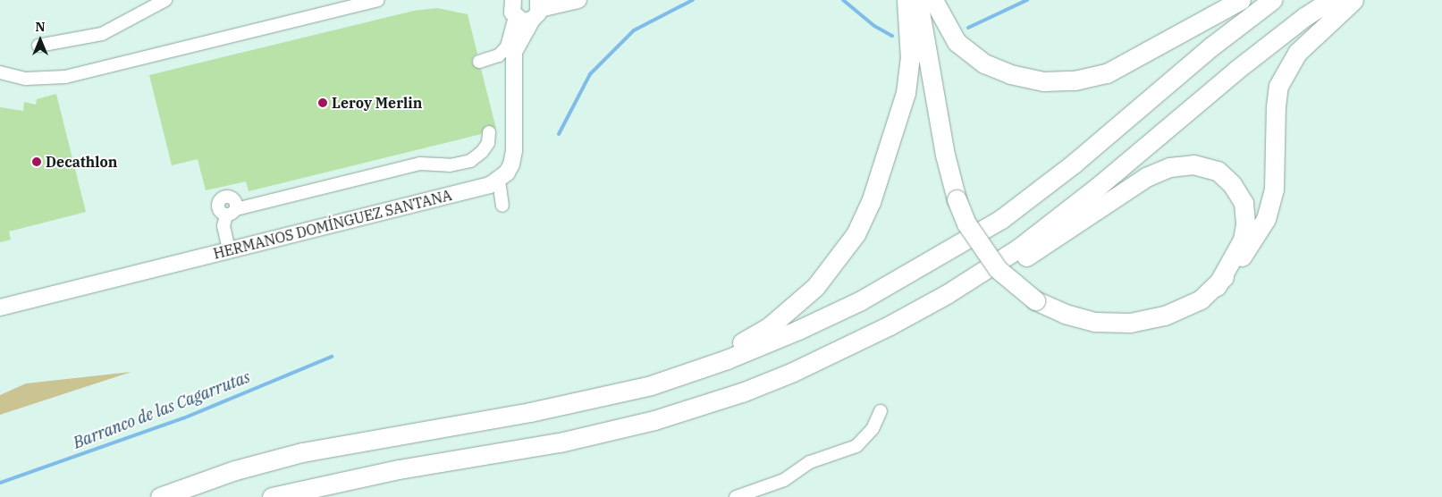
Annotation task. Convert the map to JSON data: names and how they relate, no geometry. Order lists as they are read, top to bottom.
{
  "streets": {
    "main road": ["HERMANOS DOMÍNGUEZ SANTANA"]
  },
  "water": ["Barranco de las Cagarrutas"],
  "places": ["Leroy Merlin", "Decathlon"],
  "north": "top"
}
